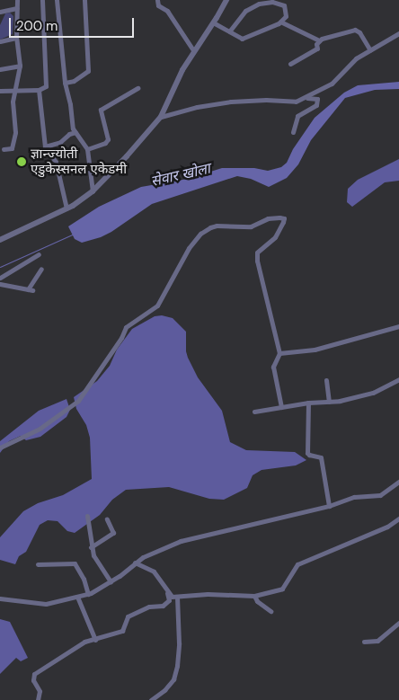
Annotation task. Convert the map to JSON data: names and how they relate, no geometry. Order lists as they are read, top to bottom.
{
  "water": ["सेवार खोला"],
  "places": ["ज्ञान्ज्योती एडुकेस्सनल एकेडमी"],
  "scale_bar": "200 m"
}
